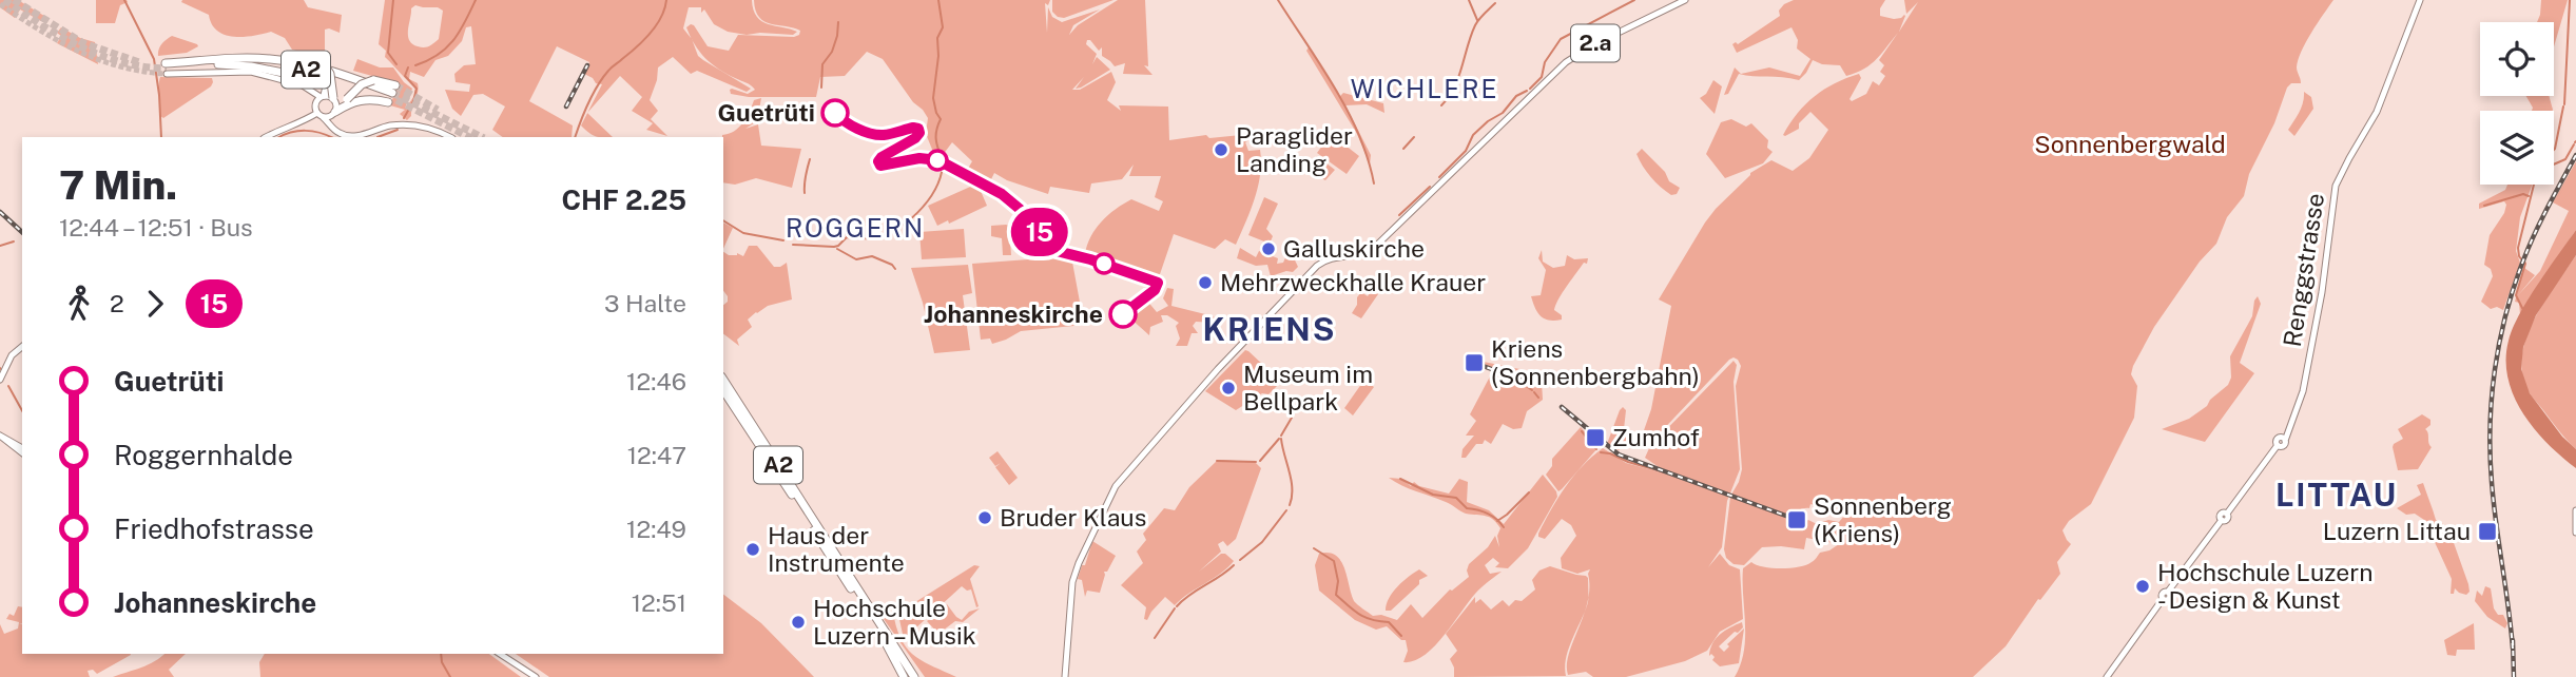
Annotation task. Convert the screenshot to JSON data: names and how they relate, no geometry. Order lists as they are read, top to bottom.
{
  "streets": {
    "highway": ["A2"],
    "main road": ["2.a", "Renggstrasse"]
  },
  "districts": [
    "WICHLERE",
    "ROGGERN",
    "KRIENS",
    "LITTAU"
  ],
  "parks": ["Sonnenbergwald"],
  "places": {
    "other": [
      "Guetrüti",
      "Paraglider Landing",
      "Galluskirche",
      "Mehrzweckhalle Krauer",
      "Johanneskirche",
      "Museum im Bellpark",
      "Bruder Klaus",
      "Haus der Instrumente",
      "Hochschule Luzern - Design & Kunst",
      "Hochschule Luzern – Musik"
    ],
    "transit": [
      "Kriens (Sonnenbergbahn)",
      "Zumhof",
      "Sonnenberg (Kriens)",
      "Luzern Littau"
    ]
  },
  "lines": ["bus line 15"],
  "page": {
    "on_map": "15",
    "heading": ["7 Min.", "12:44 – 12:51 · Bus", "CHF 2.25"],
    "legs": ["2", "15", "3 Halte"],
    "list": [
      {
        "name": "Guetrüti",
        "value": "12:46"
      },
      {
        "name": "Roggernhalde",
        "value": "12:47"
      },
      {
        "name": "Friedhofstrasse",
        "value": "12:49"
      },
      {
        "name": "Johanneskirche",
        "value": "12:51"
      }
    ]
  }
}
